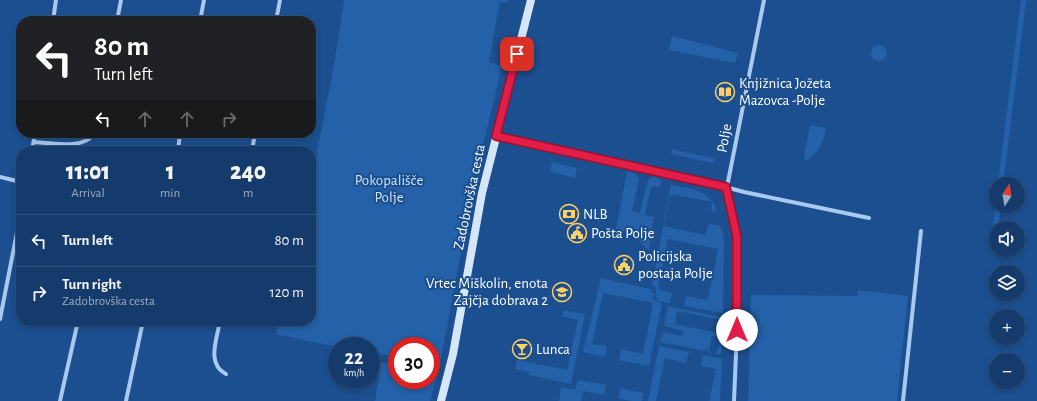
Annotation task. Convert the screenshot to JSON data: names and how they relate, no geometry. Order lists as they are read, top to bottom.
{
  "streets": {
    "main road": ["Zadobrovška cesta"],
    "street": ["Polje"]
  },
  "parks": ["Pokopališče Polje"],
  "places": {
    "library": ["Knjižnica Jožeta Mazovca -Polje"],
    "bank": ["NLB"],
    "public building": ["Pošta Polje", "Policijska postaja Polje"],
    "school or university": ["Vrtec Miškolin, enota Zajčja dobrava 2"],
    "bar": ["Lunca"]
  },
  "north": "top",
  "page": {
    "turn": ["80 m", "Turn left"],
    "eta": [
      "11:01",
      "Arrival",
      "1",
      "min",
      "240",
      "m"
    ],
    "map_buttons": ["+", "−"],
    "list": [
      {
        "name": "Turn left",
        "value": "80 m"
      },
      {
        "name": "Turn right",
        "note": "Zadobrovška cesta",
        "value": "120 m"
      }
    ],
    "speed": "22 km/h",
    "limit": "30"
  }
}
